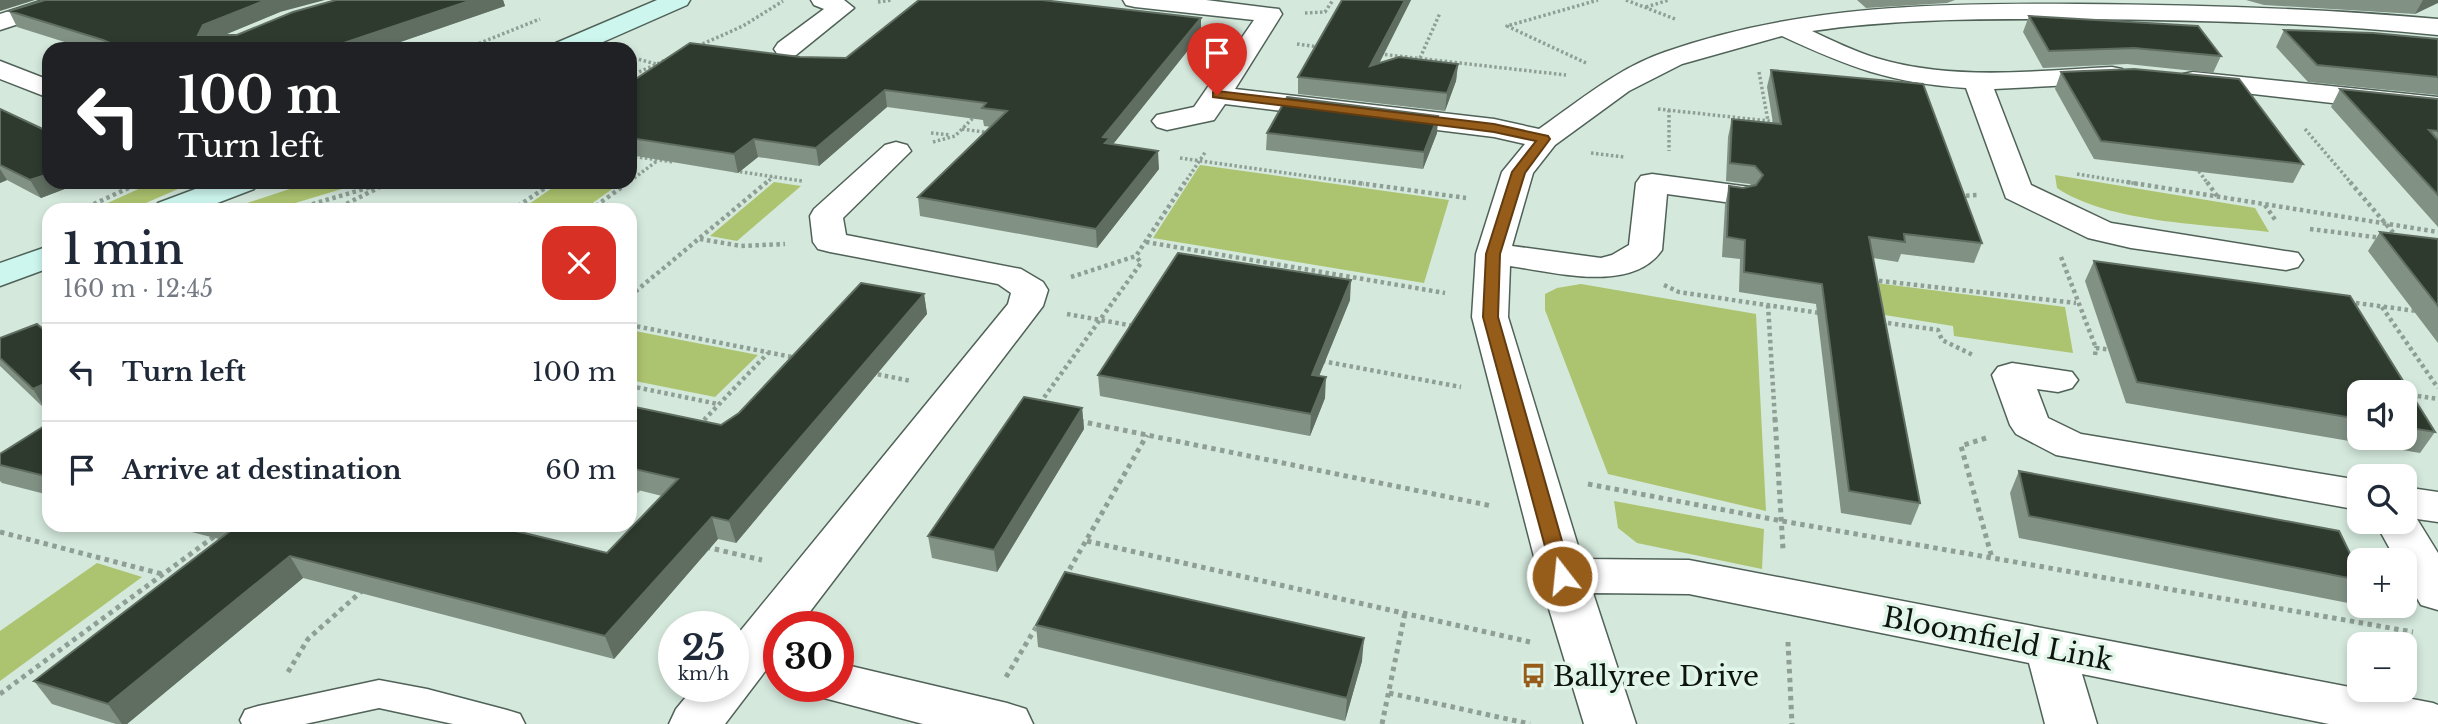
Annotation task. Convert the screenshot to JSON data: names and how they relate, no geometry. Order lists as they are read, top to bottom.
{
  "streets": {
    "street": ["Bloomfield Link"]
  },
  "places": {
    "bus stop": ["Ballyree Drive"]
  },
  "page": {
    "turn": ["100 m", "Turn left"],
    "heading": ["1 min", "160 m · 12:45"],
    "list": [
      {
        "name": "Turn left",
        "value": "100 m"
      },
      {
        "name": "Arrive at destination",
        "value": "60 m"
      }
    ],
    "map_buttons": ["+", "−"],
    "speed": "25 km/h",
    "limit": "30"
  }
}
